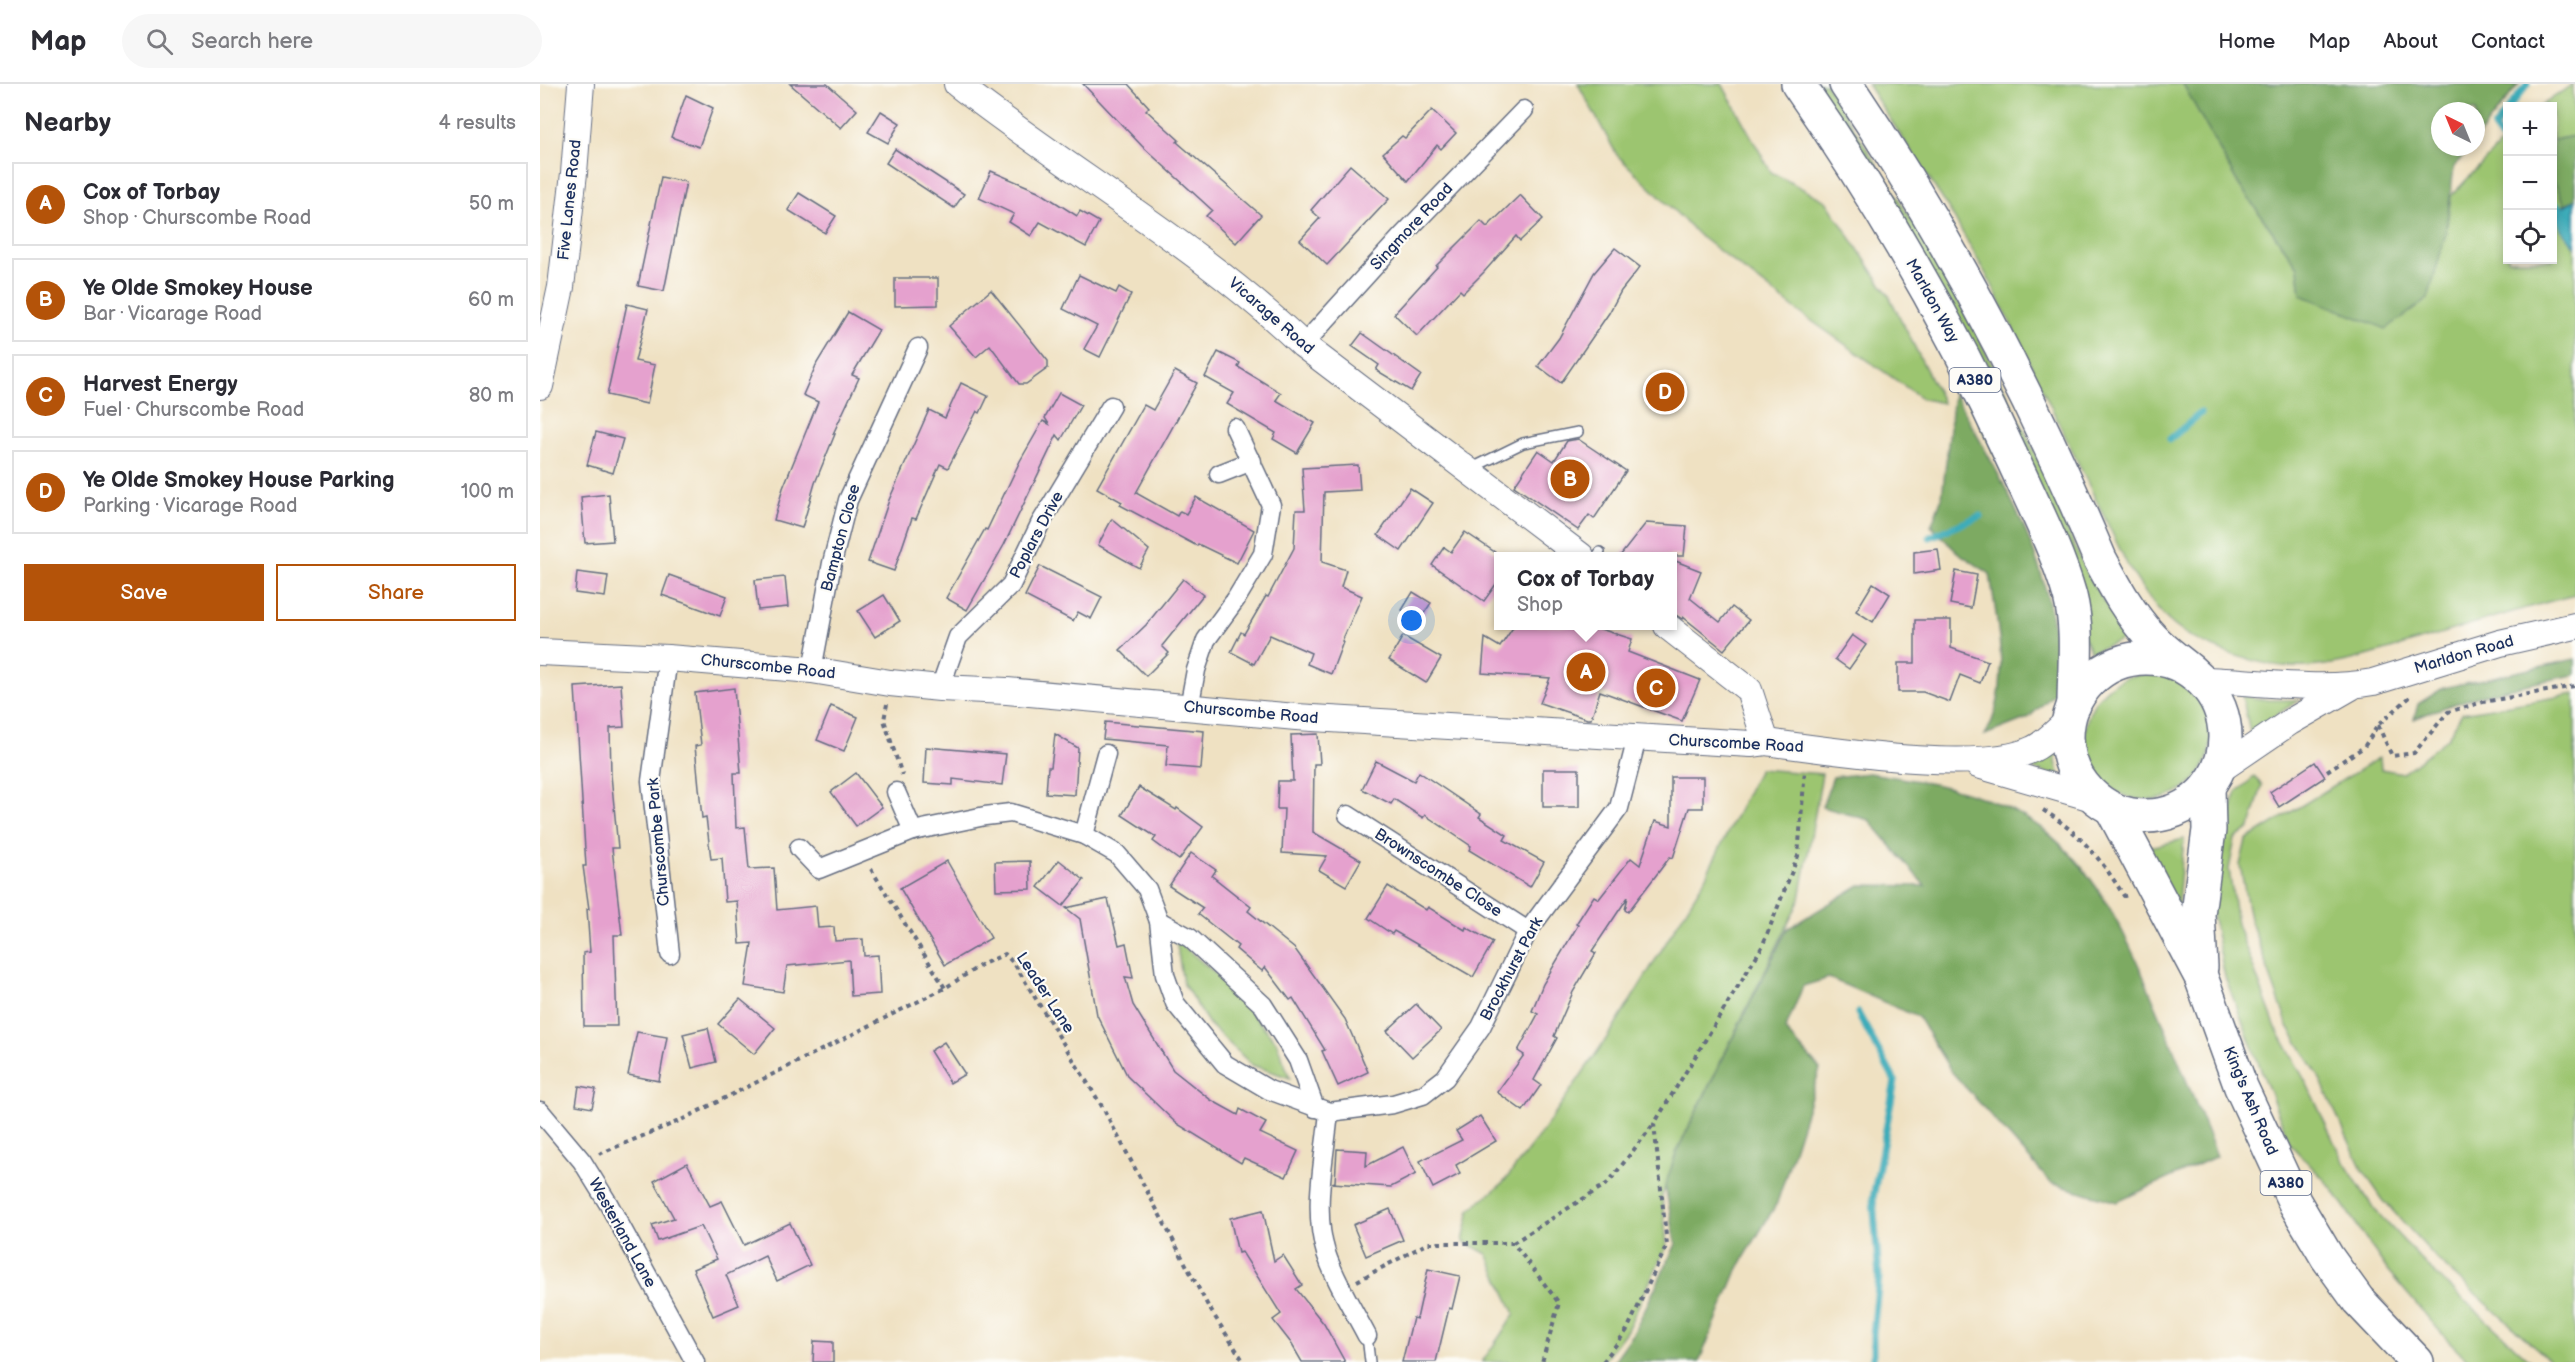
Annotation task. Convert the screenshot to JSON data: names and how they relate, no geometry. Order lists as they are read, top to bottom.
{
  "streets": {
    "highway": ["Marldon Way", "A380", "King's Ash Road"],
    "street": [
      "Five Lanes Road",
      "Singmore Road",
      "Vicarage Road",
      "Poplars Drive",
      "Bampton Close",
      "Marldon Road",
      "Churscombe Road",
      "Churscombe Park",
      "Brownscombe Close",
      "Brockhurst Park",
      "Westerland Lane"
    ],
    "path": ["Leader Lane"]
  },
  "crossings": [
    ["Singmore Road", "Vicarage Road"],
    ["Marldon Way", "A380"],
    ["Marldon Way", "Marldon Road"],
    ["Marldon Way", "Churscombe Road"],
    ["Marldon Way", "King's Ash Road"],
    ["A380", "Marldon Road"],
    ["A380", "Churscombe Road"],
    ["A380", "King's Ash Road"],
    ["Poplars Drive", "Churscombe Road"],
    ["Bampton Close", "Churscombe Road"],
    ["Marldon Road", "Churscombe Road"],
    ["Marldon Road", "King's Ash Road"],
    ["Churscombe Road", "Churscombe Park"],
    ["Churscombe Road", "Brockhurst Park"],
    ["Churscombe Road", "King's Ash Road"],
    ["Brownscombe Close", "Brockhurst Park"],
    ["Leader Lane", "Westerland Lane"]
  ],
  "north": "top left",
  "page": {
    "header": "Map",
    "search": "Search here",
    "nav": [
      "Home",
      "Map",
      "About",
      "Contact"
    ],
    "heading": ["Nearby", "4 results"],
    "map_buttons": ["+", "−"],
    "list": [
      {
        "mark": "A",
        "name": "Cox of Torbay",
        "note": "Shop · Churscombe Road",
        "value": "50 m"
      },
      {
        "mark": "B",
        "name": "Ye Olde Smokey House",
        "note": "Bar · Vicarage Road",
        "value": "60 m"
      },
      {
        "mark": "C",
        "name": "Harvest Energy",
        "note": "Fuel · Churscombe Road",
        "value": "80 m"
      },
      {
        "mark": "D",
        "name": "Ye Olde Smokey House Parking",
        "note": "Parking · Vicarage Road",
        "value": "100 m"
      }
    ],
    "pins": [
      "D",
      "B",
      "A",
      "C"
    ],
    "buttons": ["Save", "Share"],
    "popup": ["Cox of Torbay", "Shop"]
  }
}
